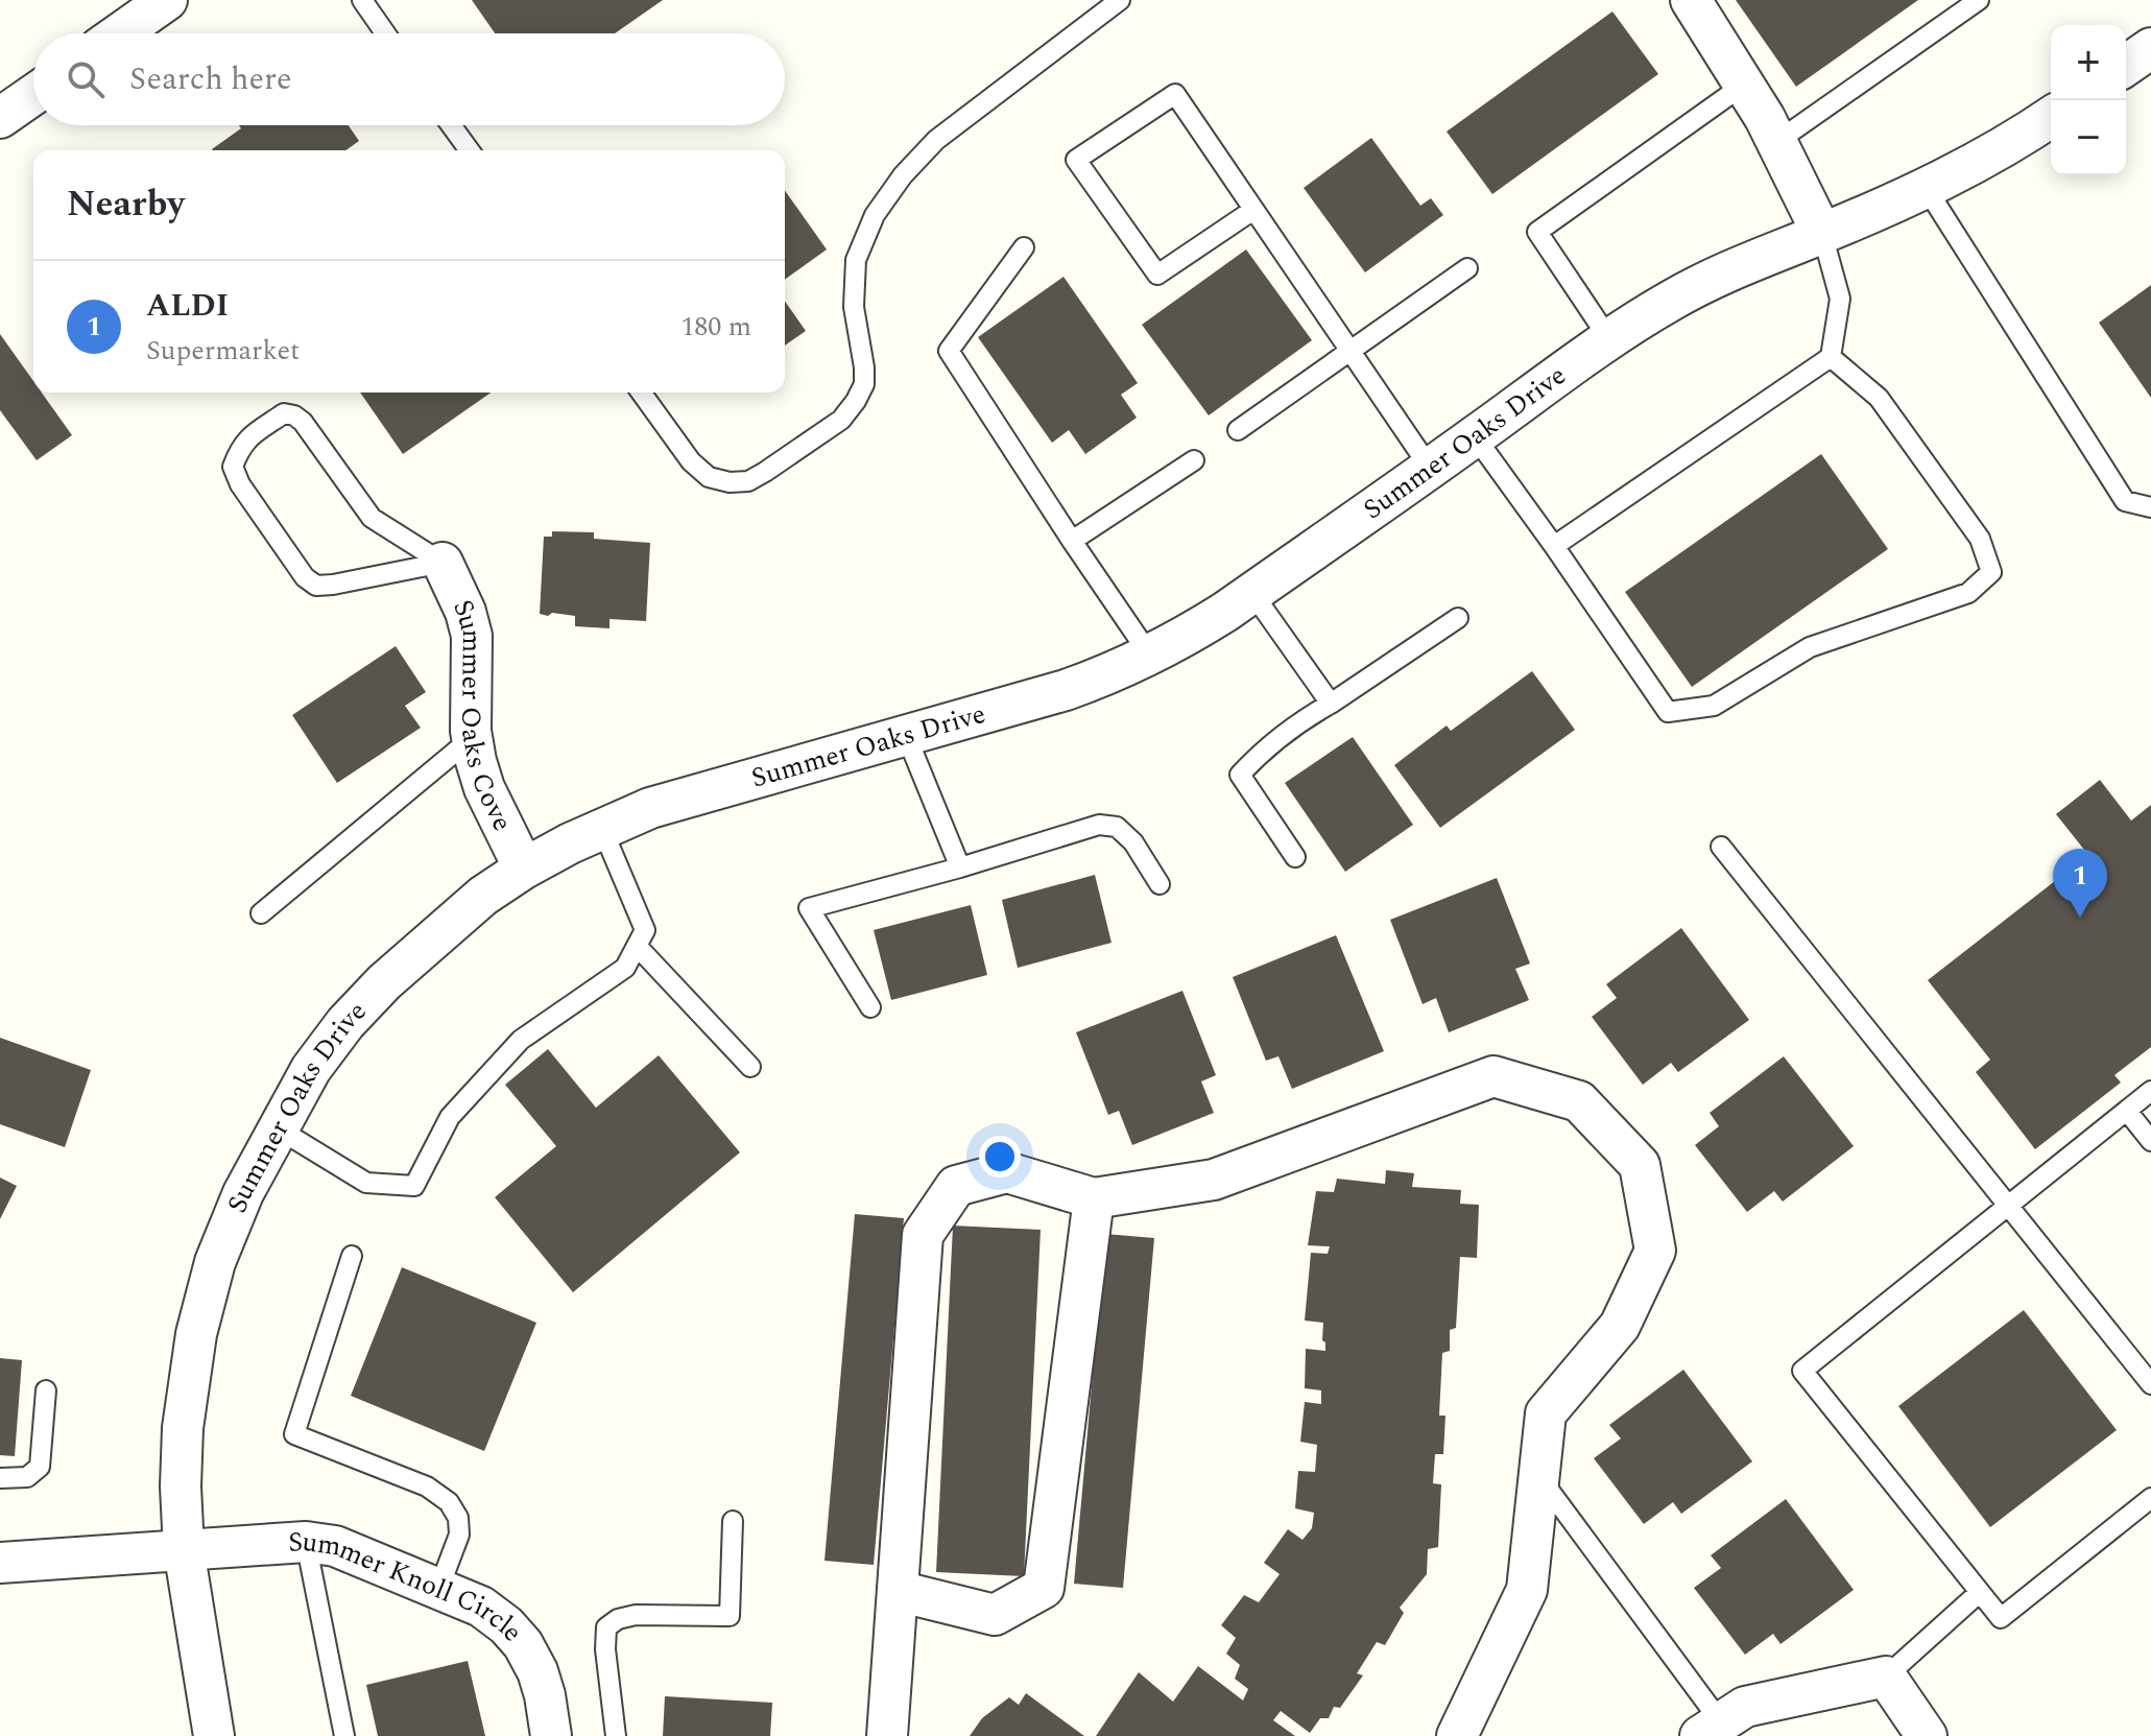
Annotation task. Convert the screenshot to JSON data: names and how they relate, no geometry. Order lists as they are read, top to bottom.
{
  "streets": {
    "street": ["Summer Oaks Drive", "Summer Oaks Cove", "Summer Knoll Circle"]
  },
  "crossings": [
    ["Summer Oaks Drive", "Summer Oaks Cove"],
    ["Summer Oaks Drive", "Summer Knoll Circle"]
  ],
  "page": {
    "map_buttons": ["+", "−"],
    "search": "Search here",
    "heading": "Nearby",
    "list": [
      {
        "mark": "1",
        "name": "ALDI",
        "note": "Supermarket",
        "value": "180 m"
      }
    ],
    "pins": "1"
  }
}
